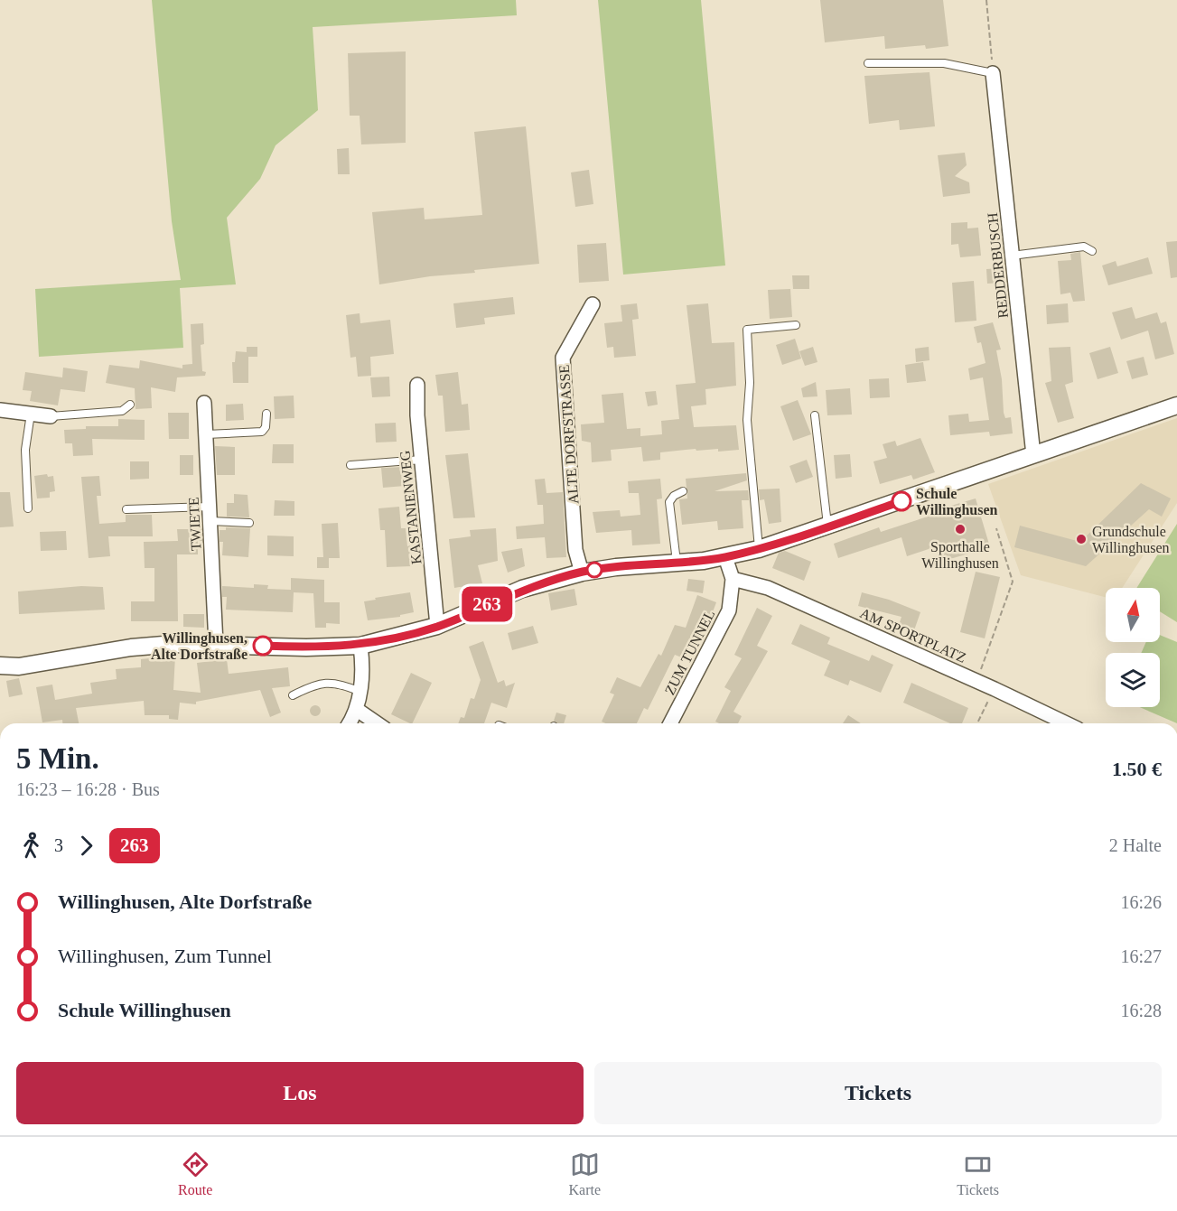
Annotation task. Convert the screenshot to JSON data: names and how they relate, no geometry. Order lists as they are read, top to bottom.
{
  "streets": {
    "street": [
      "REDDERBUSCH",
      "ALTE DORFSTRASSE",
      "KASTANIENWEG",
      "TWIETE",
      "AM SPORTPLATZ",
      "ZUM TUNNEL"
    ]
  },
  "crossings": [
    ["AM SPORTPLATZ", "ZUM TUNNEL"]
  ],
  "places": [
    "Schule Willinghusen",
    "Sporthalle Willinghusen",
    "Grundschule Willinghusen",
    "Willinghusen, Alte Dorfstraße"
  ],
  "lines": ["bus line 263"],
  "north": "top",
  "page": {
    "on_map": "263",
    "heading": ["5 Min.", "16:23 – 16:28 · Bus", "1.50 €"],
    "legs": ["3", "263", "2 Halte"],
    "list": [
      {
        "name": "Willinghusen, Alte Dorfstraße",
        "value": "16:26"
      },
      {
        "name": "Willinghusen, Zum Tunnel",
        "value": "16:27"
      },
      {
        "name": "Schule Willinghusen",
        "value": "16:28"
      }
    ],
    "buttons": ["Los", "Tickets"],
    "tabs": ["Route", "Karte", "Tickets"]
  }
}
